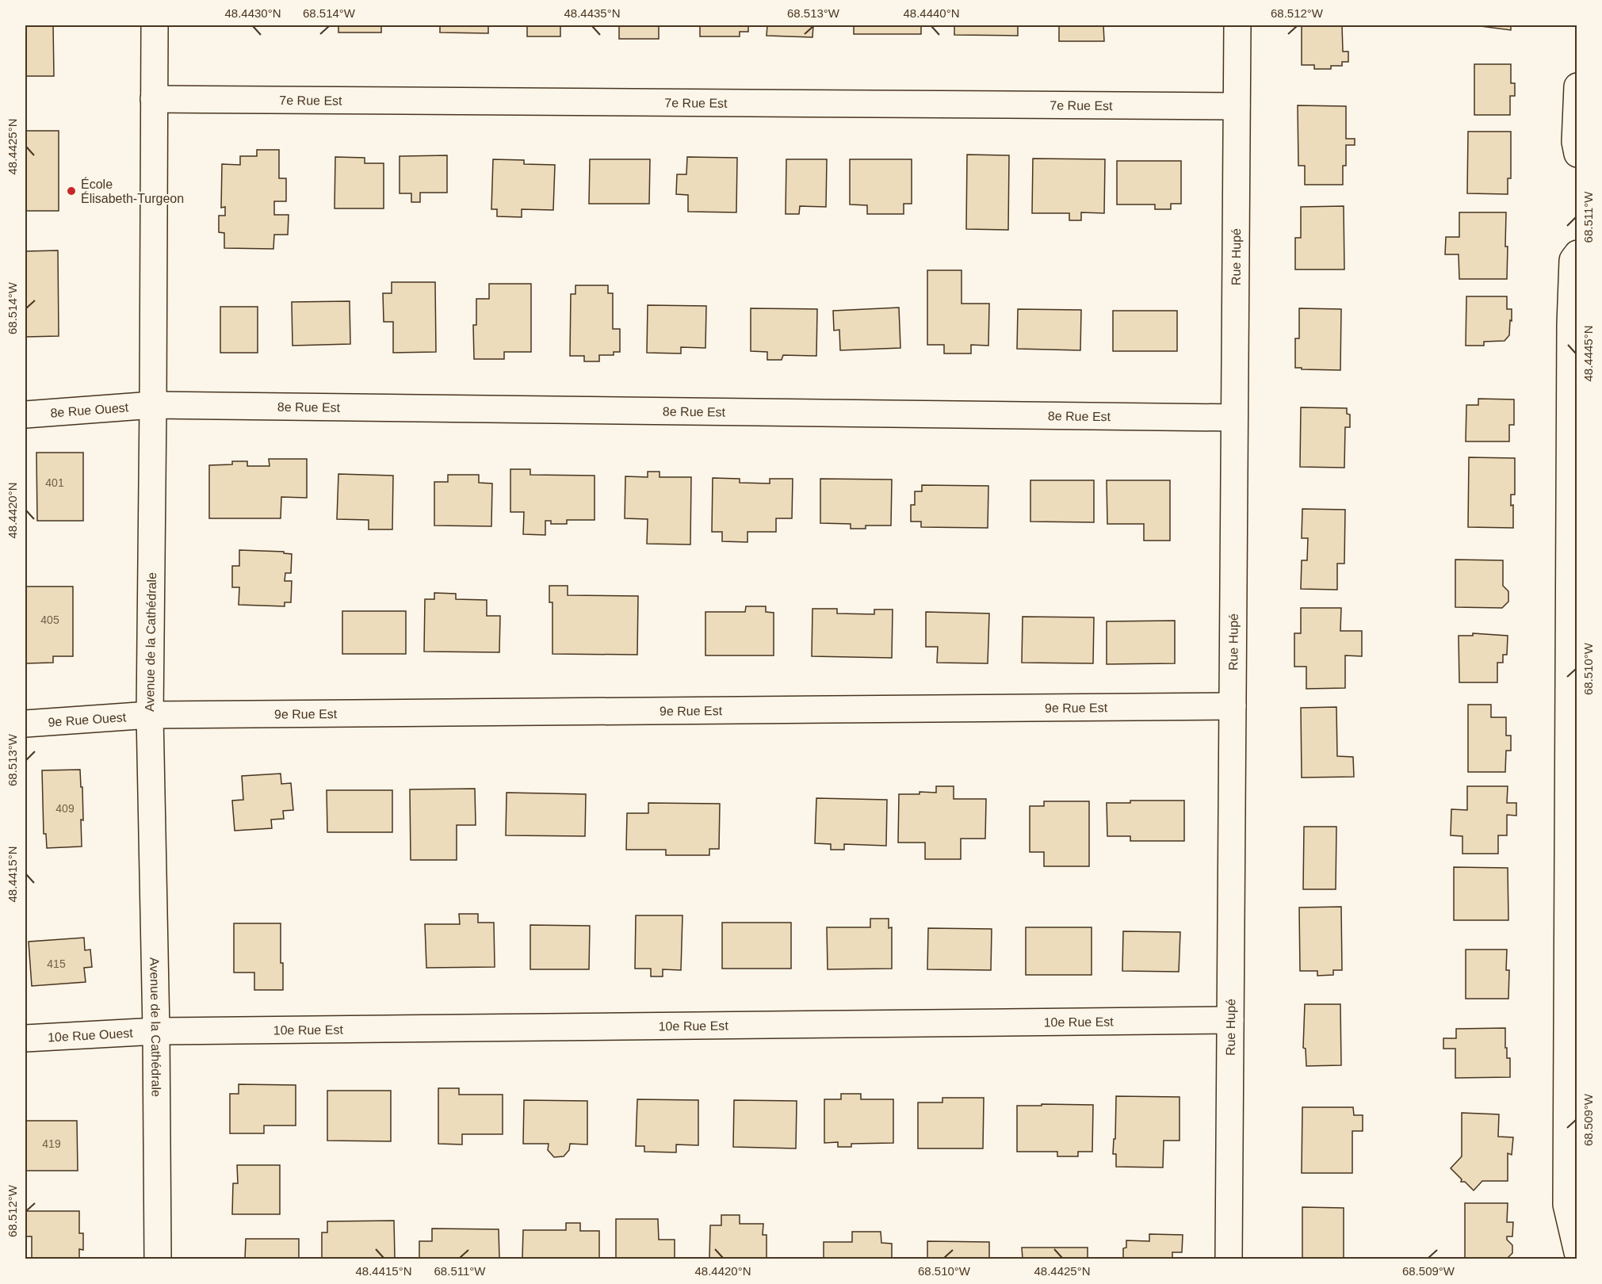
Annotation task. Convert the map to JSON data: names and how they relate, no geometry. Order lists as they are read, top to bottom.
{
  "streets": {
    "street": [
      "7e Rue Est",
      "Rue Hupé",
      "8e Rue Est",
      "8e Rue Ouest",
      "Avenue de la Cathédrale",
      "9e Rue Est",
      "9e Rue Ouest",
      "10e Rue Est",
      "10e Rue Ouest"
    ]
  },
  "crossings": [
    ["7e Rue Est", "Rue Hupé"],
    ["7e Rue Est", "Avenue de la Cathédrale"],
    ["Rue Hupé", "8e Rue Est"],
    ["Rue Hupé", "9e Rue Est"],
    ["Rue Hupé", "10e Rue Est"],
    ["8e Rue Est", "8e Rue Ouest"],
    ["8e Rue Est", "Avenue de la Cathédrale"],
    ["8e Rue Ouest", "Avenue de la Cathédrale"],
    ["Avenue de la Cathédrale", "9e Rue Est"],
    ["Avenue de la Cathédrale", "9e Rue Ouest"],
    ["Avenue de la Cathédrale", "10e Rue Est"],
    ["Avenue de la Cathédrale", "10e Rue Ouest"],
    ["9e Rue Est", "9e Rue Ouest"],
    ["10e Rue Est", "10e Rue Ouest"]
  ],
  "places": ["École Élisabeth-Turgeon"],
  "house_numbers": [
    "401",
    "405",
    "409",
    "415",
    "419"
  ],
  "coordinates": [
    "48.4430°N",
    "68.514°W",
    "48.4435°N",
    "68.513°W",
    "48.4440°N",
    "68.512°W",
    "48.4425°N",
    "68.511°W",
    "48.4445°N",
    "48.4420°N",
    "68.510°W",
    "48.4415°N",
    "68.509°W"
  ]
}
